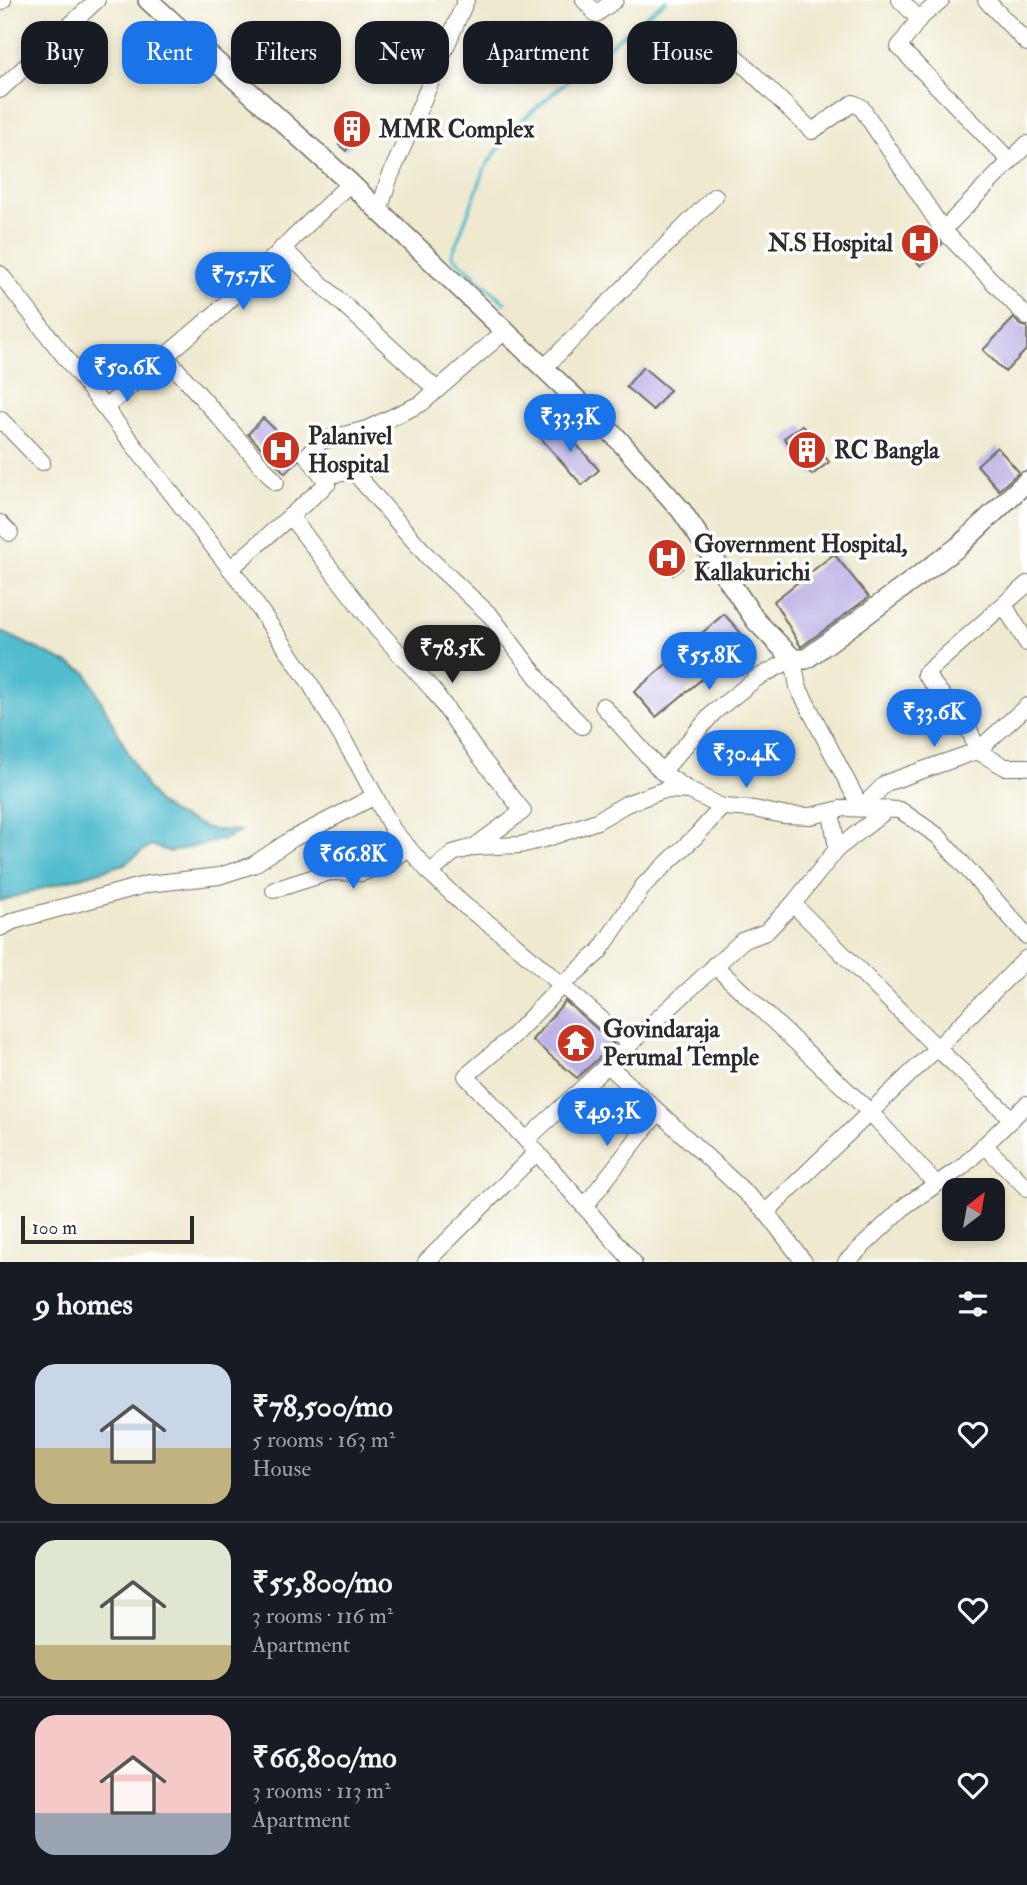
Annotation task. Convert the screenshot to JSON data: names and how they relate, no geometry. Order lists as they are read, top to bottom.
{
  "places": {
    "building": ["MMR Complex", "RC Bangla"],
    "hospital": ["N.S Hospital", "Palanivel Hospital", "Government Hospital, Kallakurichi"],
    "temple": ["Govindaraja Perumal Temple"]
  },
  "scale_bar": "100 m",
  "north": "top right",
  "page": {
    "chip": [
      "Buy",
      "Rent",
      "Filters",
      "New",
      "Apartment",
      "House"
    ],
    "price": [
      "₹75.7K",
      "₹50.6K",
      "₹33.3K",
      "₹78.5K",
      "₹55.8K",
      "₹33.6K",
      "₹30.4K",
      "₹66.8K",
      "₹49.3K"
    ],
    "scale": "100 m",
    "heading": "9 homes",
    "list": [
      {
        "name": "₹78,500/mo",
        "note": "5 rooms · 163 m² · House"
      },
      {
        "name": "₹55,800/mo",
        "note": "3 rooms · 116 m² · Apartment"
      },
      {
        "name": "₹66,800/mo",
        "note": "3 rooms · 113 m² · Apartment"
      }
    ]
  }
}
